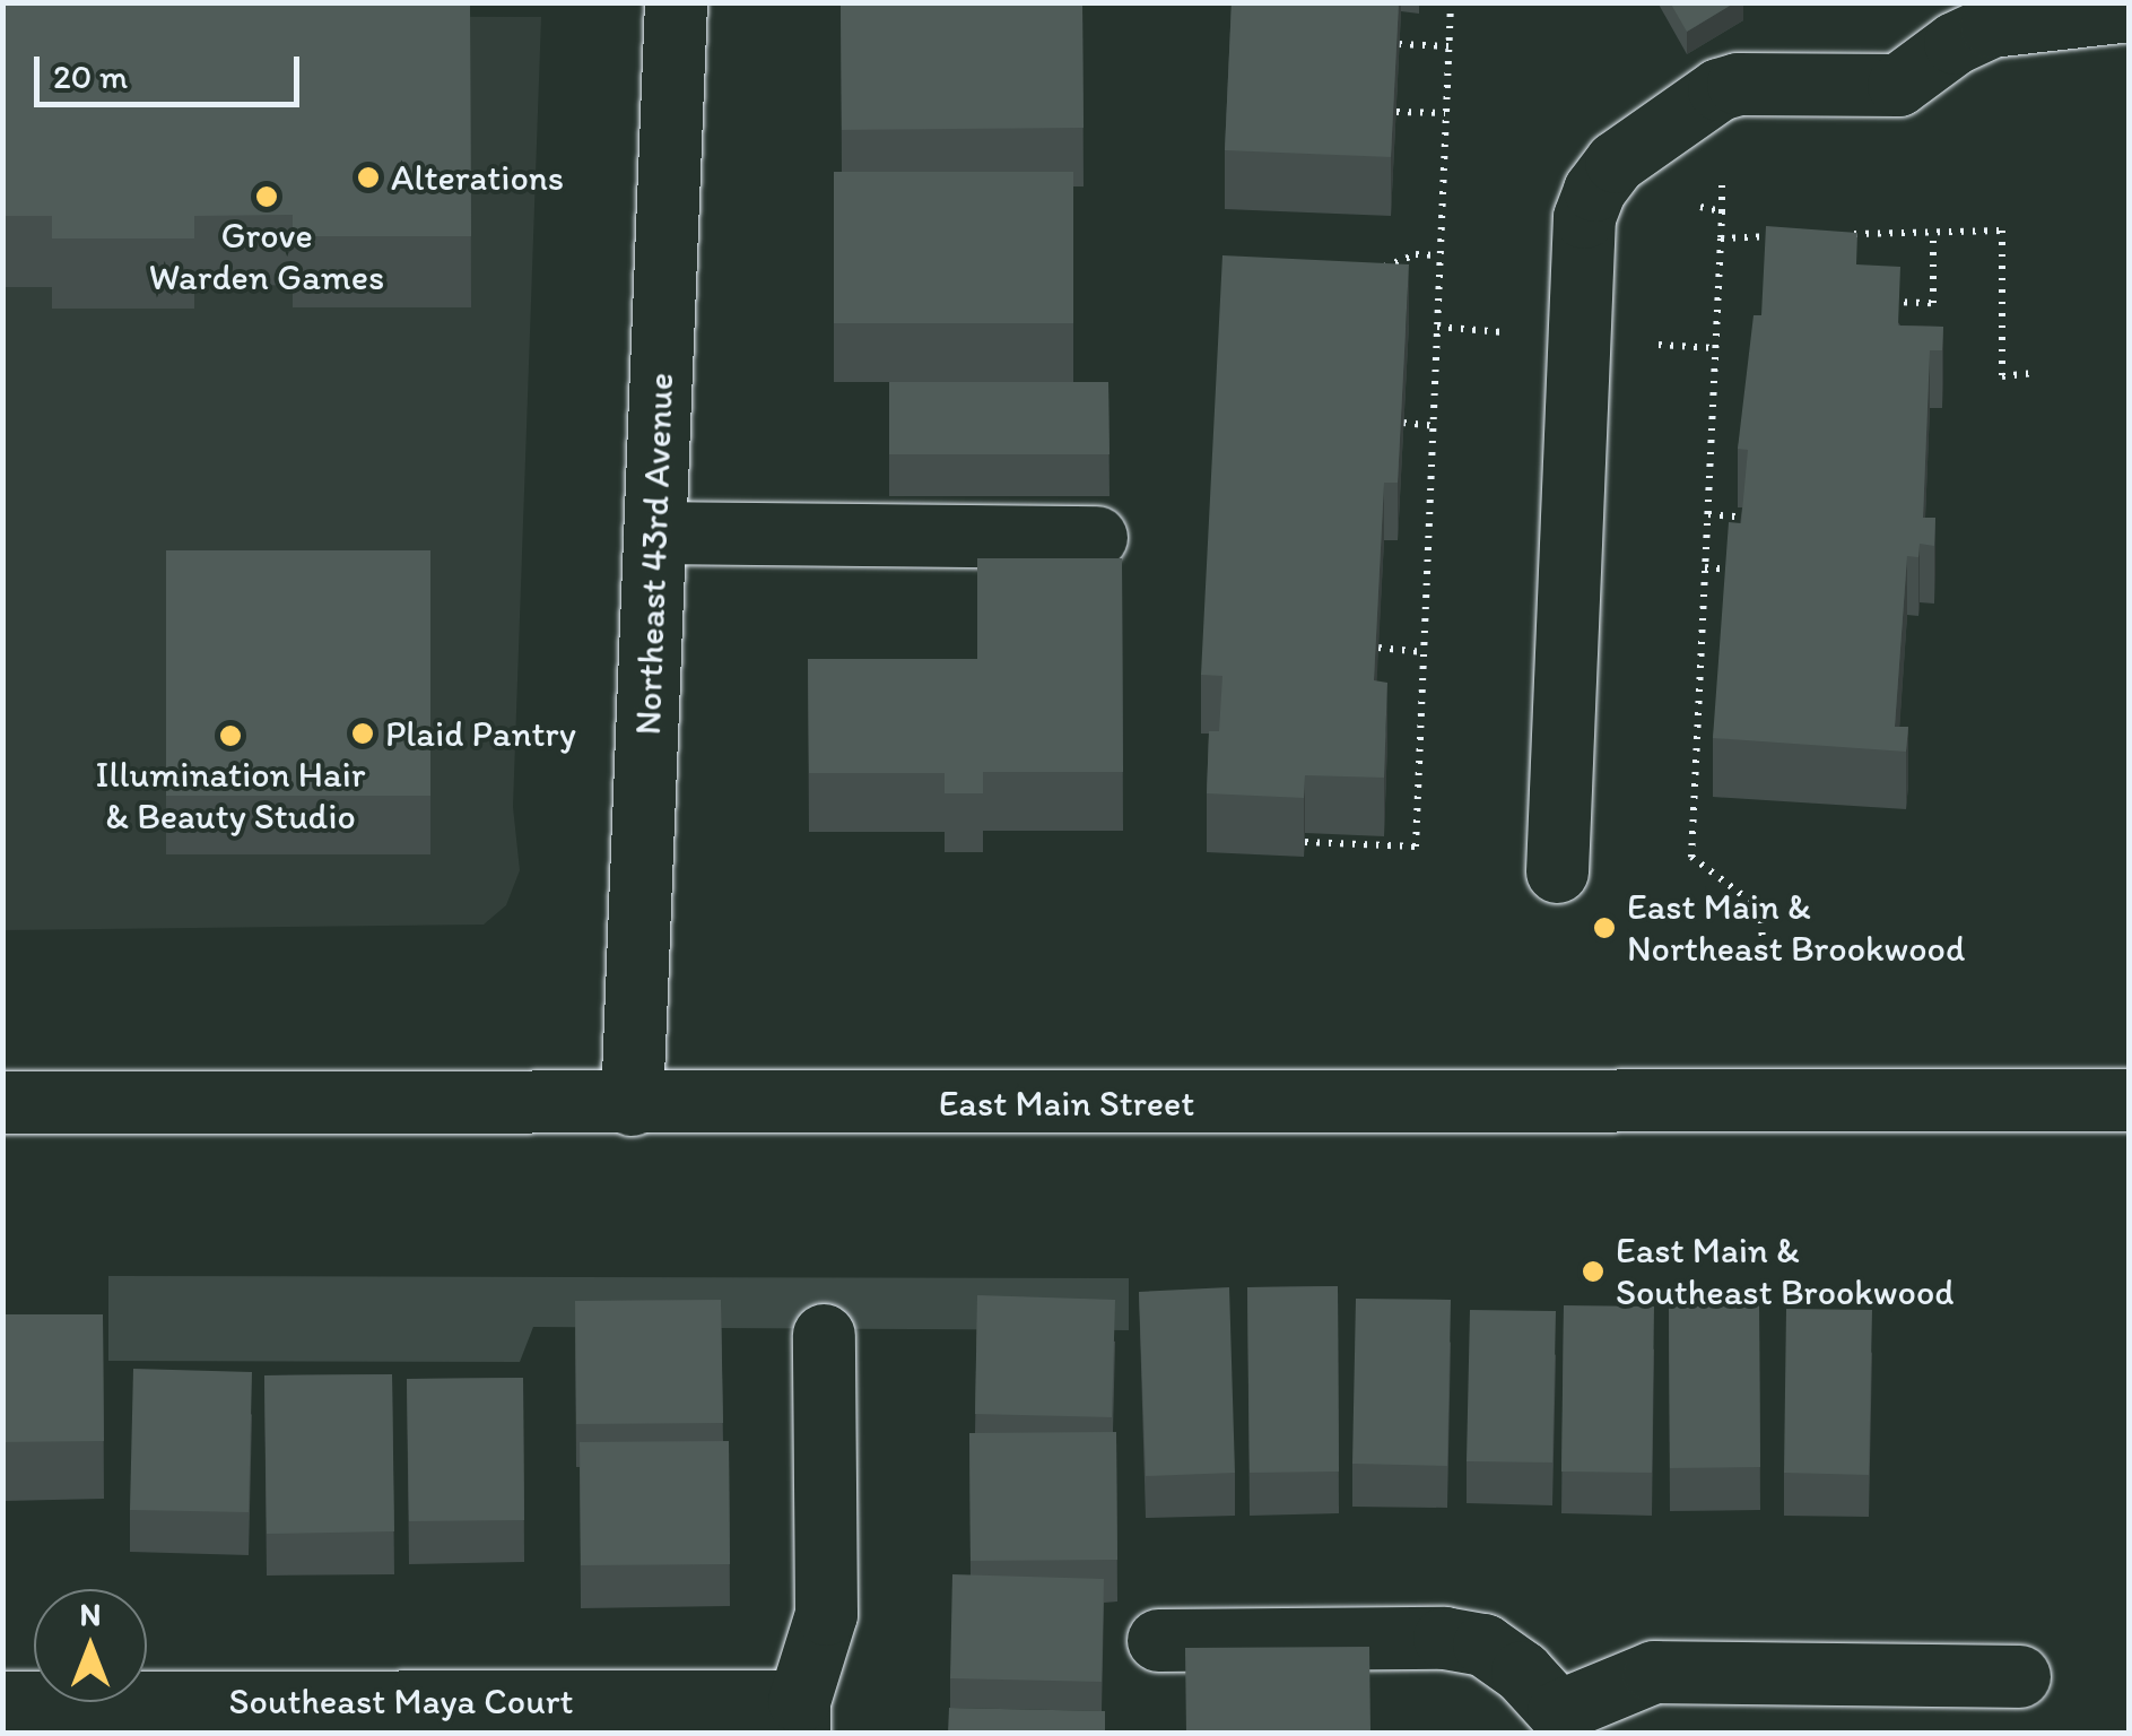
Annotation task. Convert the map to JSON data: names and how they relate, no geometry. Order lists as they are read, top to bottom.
{
  "streets": {
    "street": ["Northeast 43rd Avenue", "East Main Street", "Southeast Maya Court"]
  },
  "crossings": [
    ["Northeast 43rd Avenue", "East Main Street"]
  ],
  "places": [
    "Alterations",
    "Grove Warden Games",
    "Plaid Pantry",
    "Illumination Hair & Beauty Studio",
    "East Main & Northeast Brookwood",
    "East Main & Southeast Brookwood"
  ],
  "scale_bar": "20 m",
  "north": "top"
}
